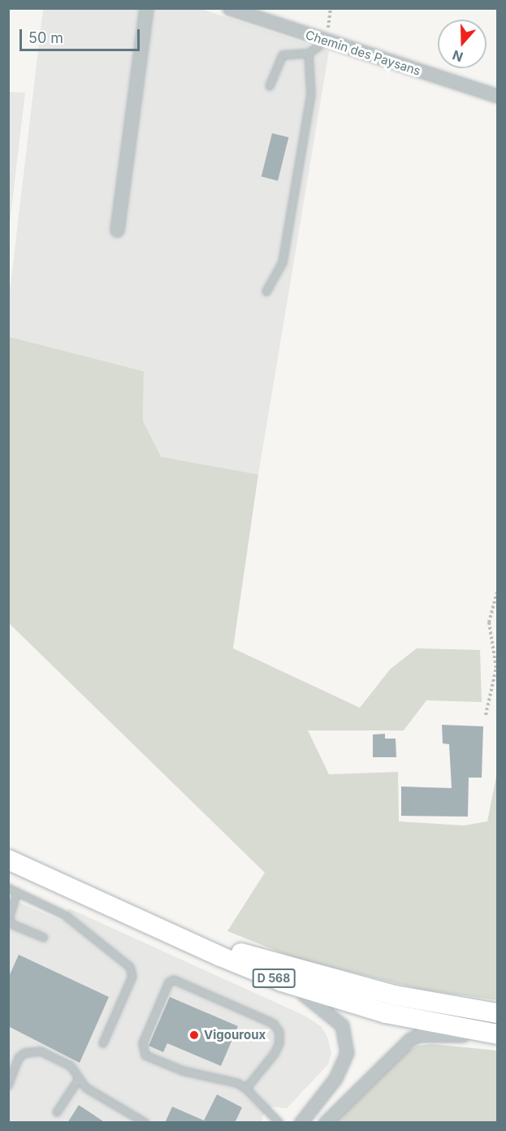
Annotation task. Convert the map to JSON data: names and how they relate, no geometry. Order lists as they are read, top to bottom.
{
  "streets": {
    "main road": ["D 568"],
    "street": ["Chemin des Paysans"]
  },
  "places": ["Vigouroux"],
  "scale_bar": "50 m",
  "north": "bottom"
}
